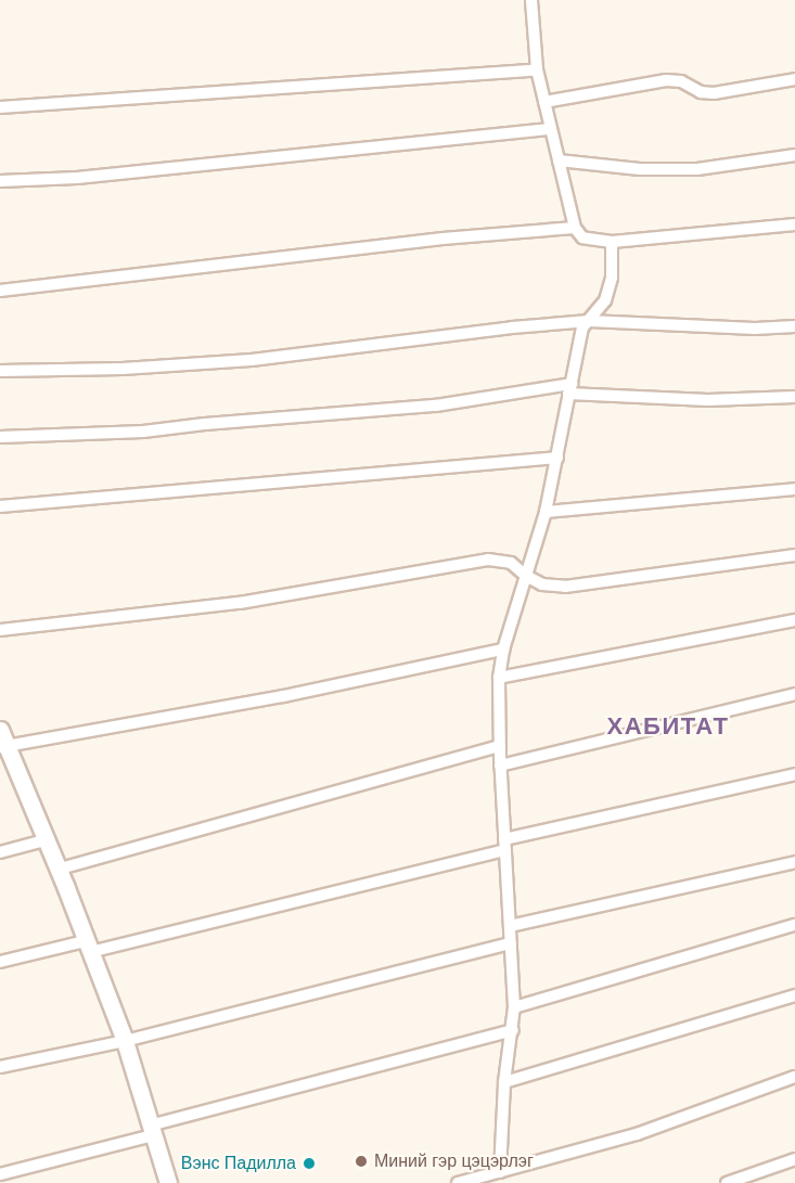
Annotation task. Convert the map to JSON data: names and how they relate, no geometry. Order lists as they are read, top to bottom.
{
  "districts": ["ХАБИТАТ"],
  "places": ["Миний гэр цэцэрлэг", "Вэнс Падилла"]
}
